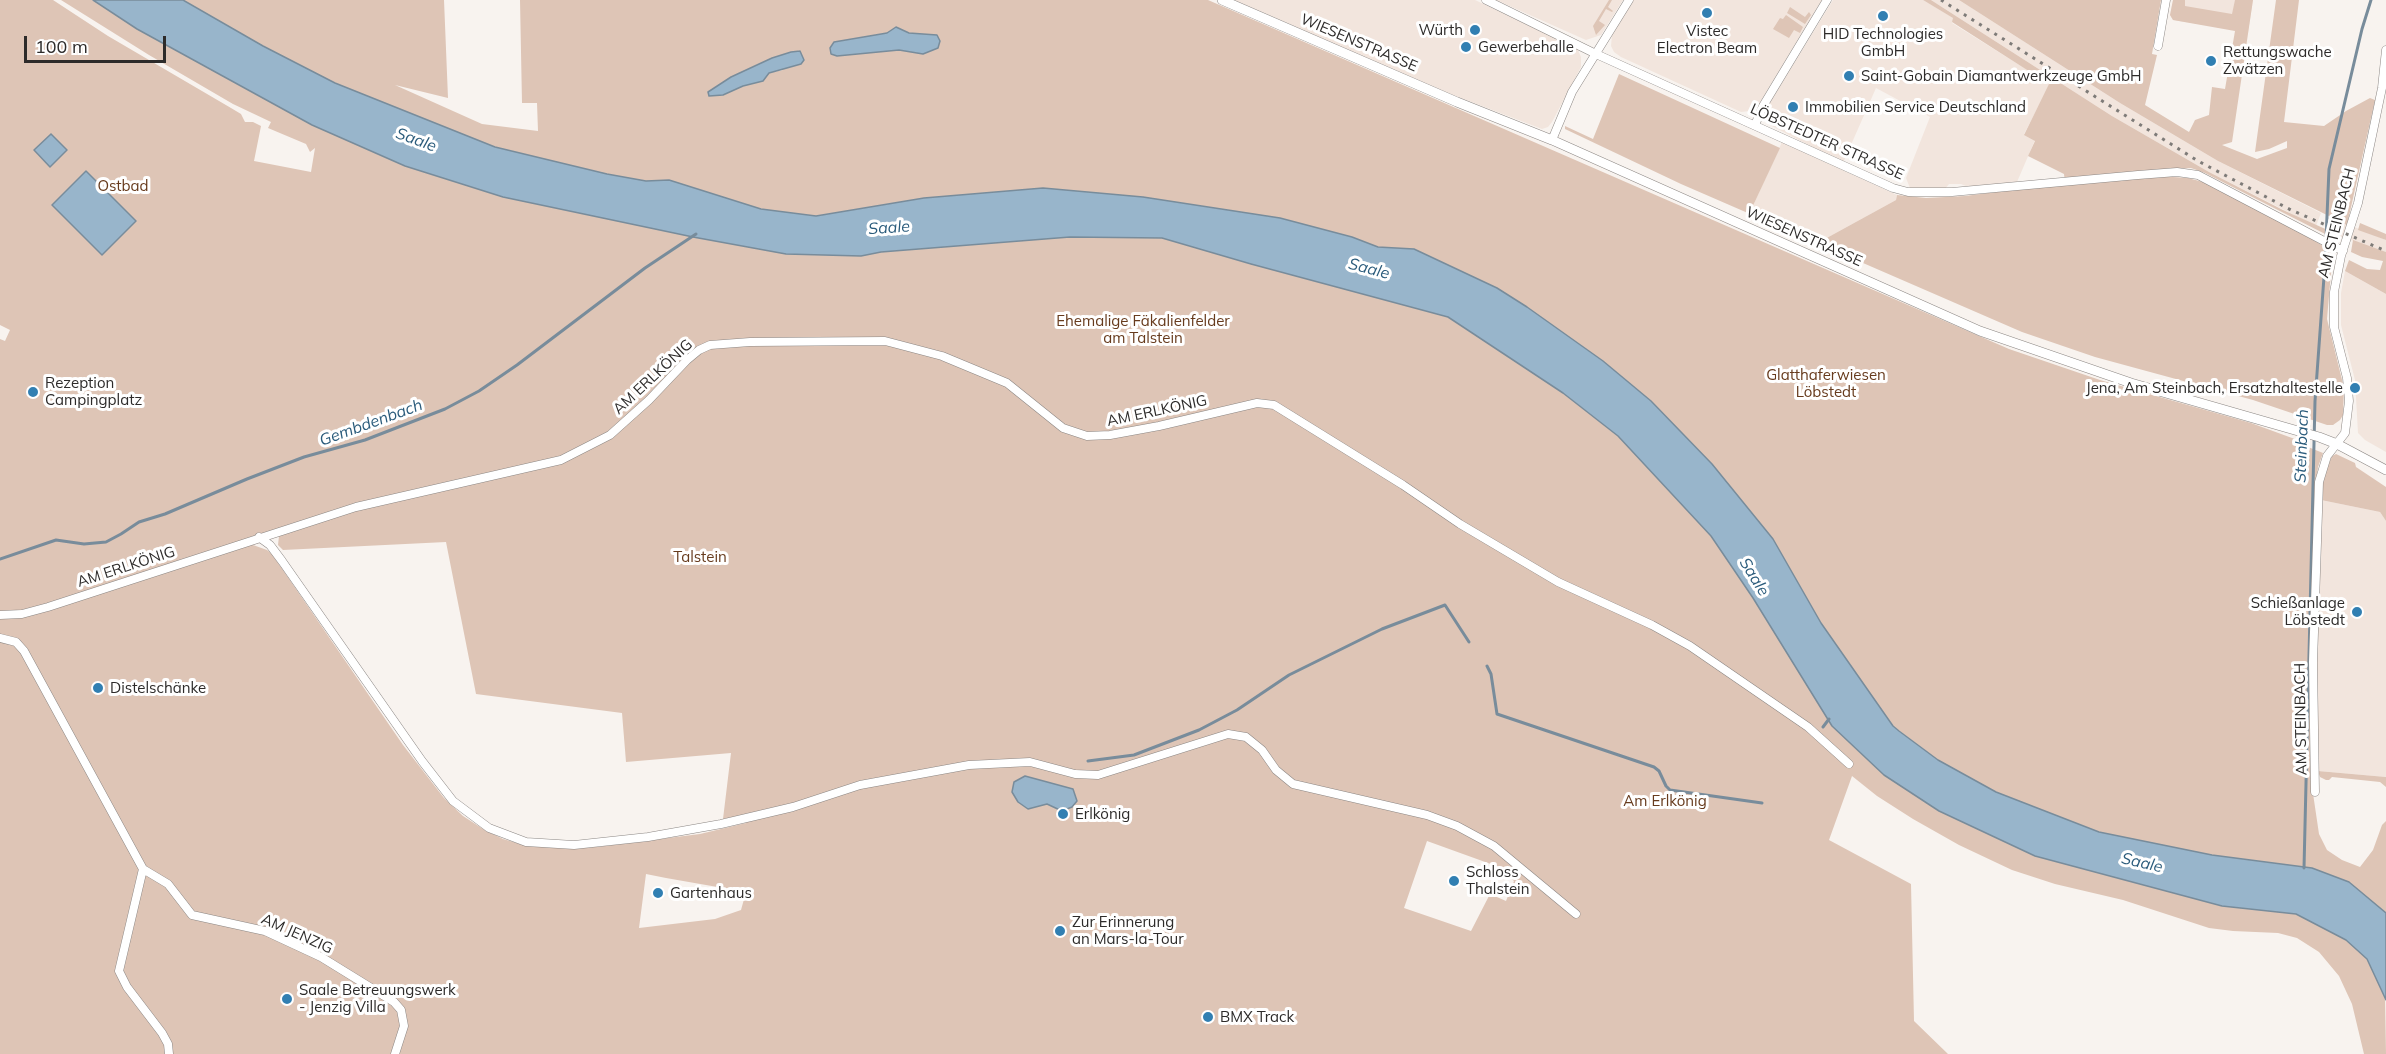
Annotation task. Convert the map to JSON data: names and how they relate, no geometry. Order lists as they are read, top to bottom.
{
  "streets": {
    "street": [
      "WIESENSTRASSE",
      "LÖBSTEDTER STRASSE",
      "AM STEINBACH",
      "AM ERLKÖNIG",
      "AM JENZIG"
    ]
  },
  "crossings": [
    ["WIESENSTRASSE", "AM STEINBACH"],
    ["LÖBSTEDTER STRASSE", "AM STEINBACH"]
  ],
  "water": ["Saale", "Gembdenbach", "Steinbach"],
  "parks": [
    "Ostbad",
    "Ehemalige Fäkalienfelder am Talstein",
    "Glatthaferwiesen Löbstedt",
    "Talstein",
    "Am Erlkönig"
  ],
  "places": [
    "Vistec Electron Beam",
    "HID Technologies GmbH",
    "Würth",
    "Gewerbehalle",
    "Rettungswache Zwätzen",
    "Saint-Gobain Diamantwerkzeuge GmbH",
    "Immobilien Service Deutschland",
    "Jena, Am Steinbach, Ersatzhaltestelle",
    "Rezeption Campingplatz",
    "Schießanlage Löbstedt",
    "Distelschänke",
    "Erlkönig",
    "Schloss Thalstein",
    "Gartenhaus",
    "Zur Erinnerung an Mars-la-Tour",
    "Saale Betreuungswerk - Jenzig Villa",
    "BMX Track"
  ],
  "scale_bar": "100 m"
}
